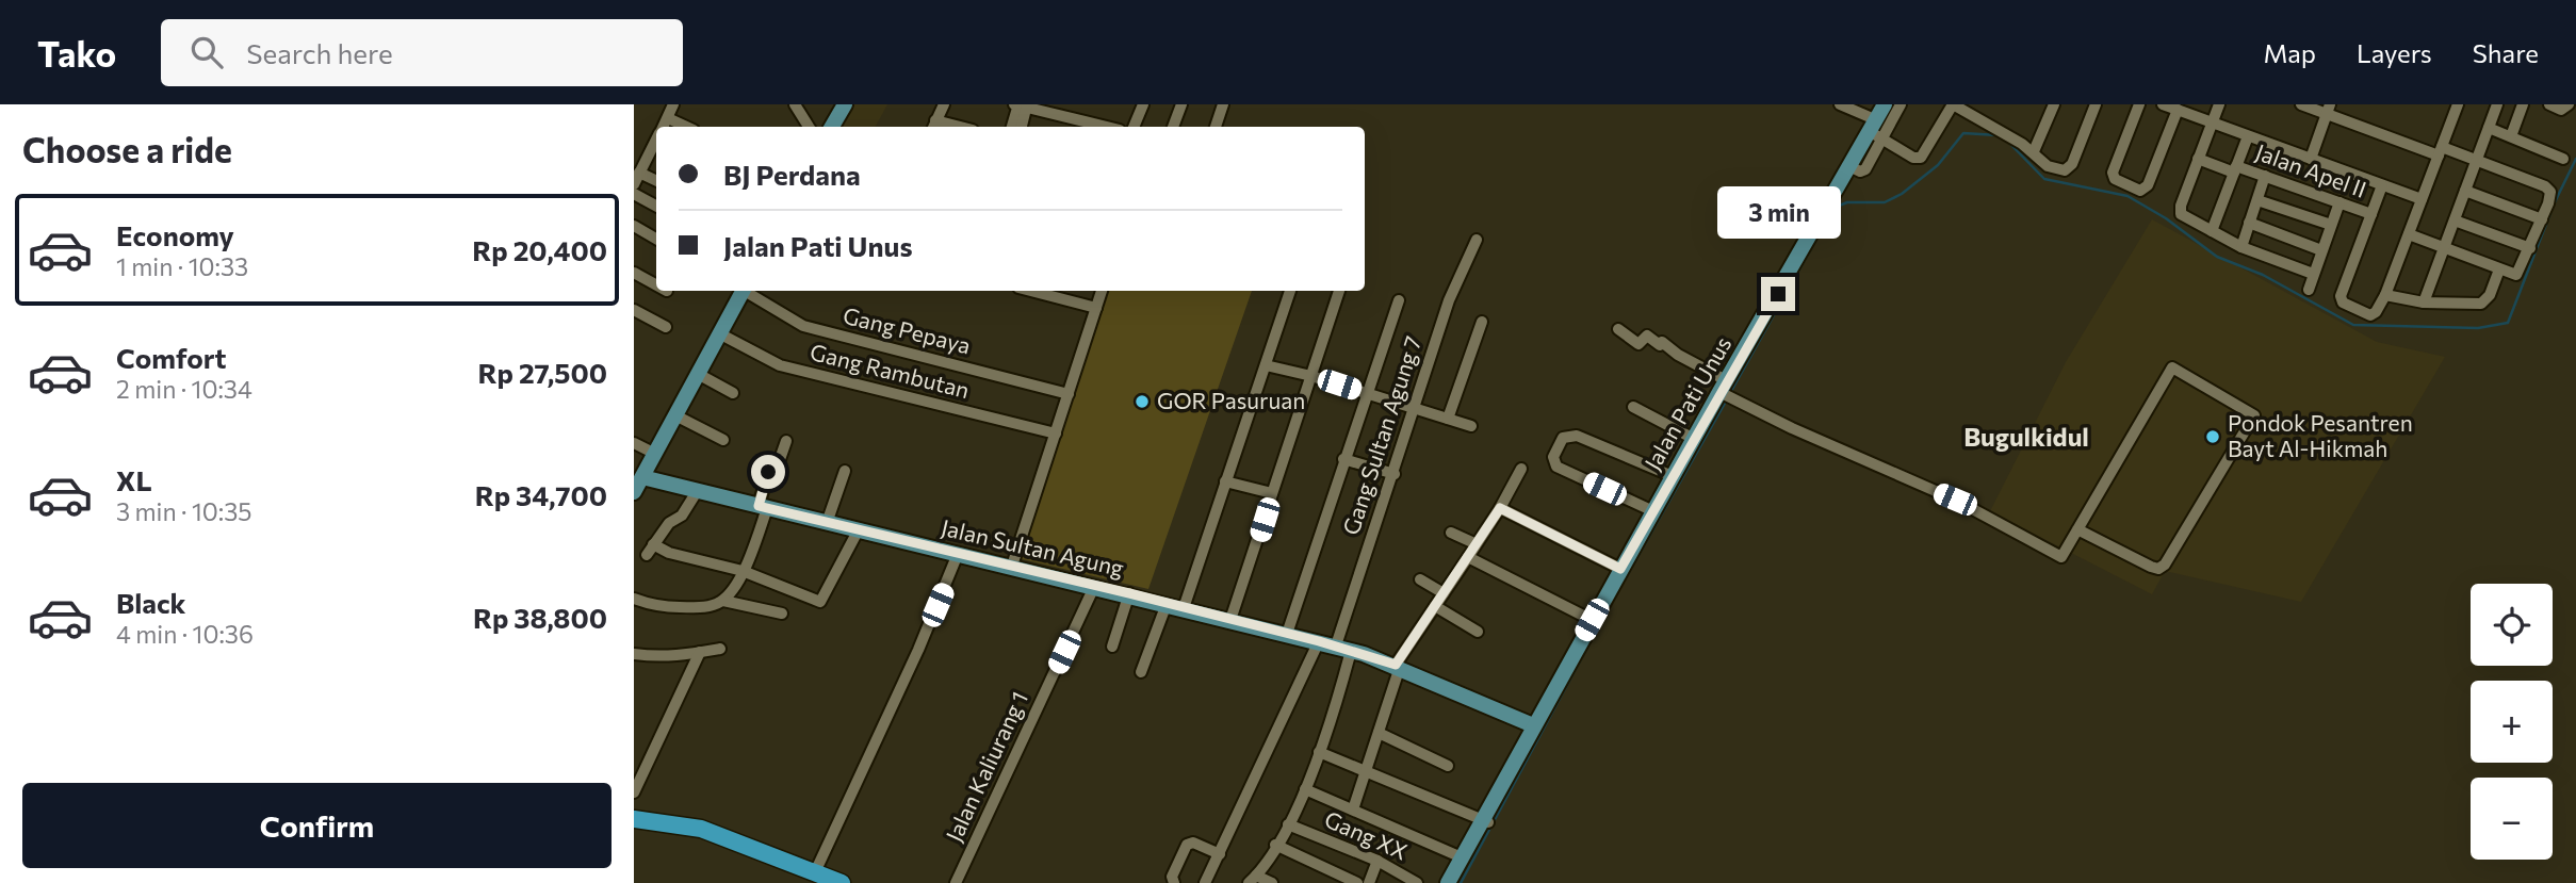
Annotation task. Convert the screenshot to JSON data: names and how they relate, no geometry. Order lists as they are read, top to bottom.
{
  "streets": {
    "main road": ["Jalan Pati Unus", "Jalan Sultan Agung"],
    "street": [
      "Jalan Apel II",
      "Gang Pepaya",
      "Gang Rambutan",
      "Gang Sultan Agung 7",
      "Jalan Kaliurang 1",
      "Gang XX"
    ]
  },
  "crossings": [
    ["Jalan Pati Unus", "Jalan Sultan Agung"],
    ["Gang Sultan Agung 7", "Jalan Sultan Agung"],
    ["Gang Sultan Agung 7", "Gang XX"],
    ["Jalan Sultan Agung", "Jalan Kaliurang 1"]
  ],
  "districts": ["Bugulkidul"],
  "places": ["GOR Pasuruan", "Pondok Pesantren Bayt Al-Hikmah"],
  "page": {
    "header": "Tako",
    "search": "Search here",
    "nav": ["Map", "Layers", "Share"],
    "heading": "Choose a ride",
    "banner": ["BJ Perdana", "Jalan Pati Unus"],
    "bubble": "3 min",
    "list": [
      {
        "name": "Economy",
        "note": "1 min · 10:33",
        "value": "Rp 20,400"
      },
      {
        "name": "Comfort",
        "note": "2 min · 10:34",
        "value": "Rp 27,500"
      },
      {
        "name": "XL",
        "note": "3 min · 10:35",
        "value": "Rp 34,700"
      },
      {
        "name": "Black",
        "note": "4 min · 10:36",
        "value": "Rp 38,800"
      }
    ],
    "map_buttons": ["+", "−"],
    "buttons": "Confirm"
  }
}
